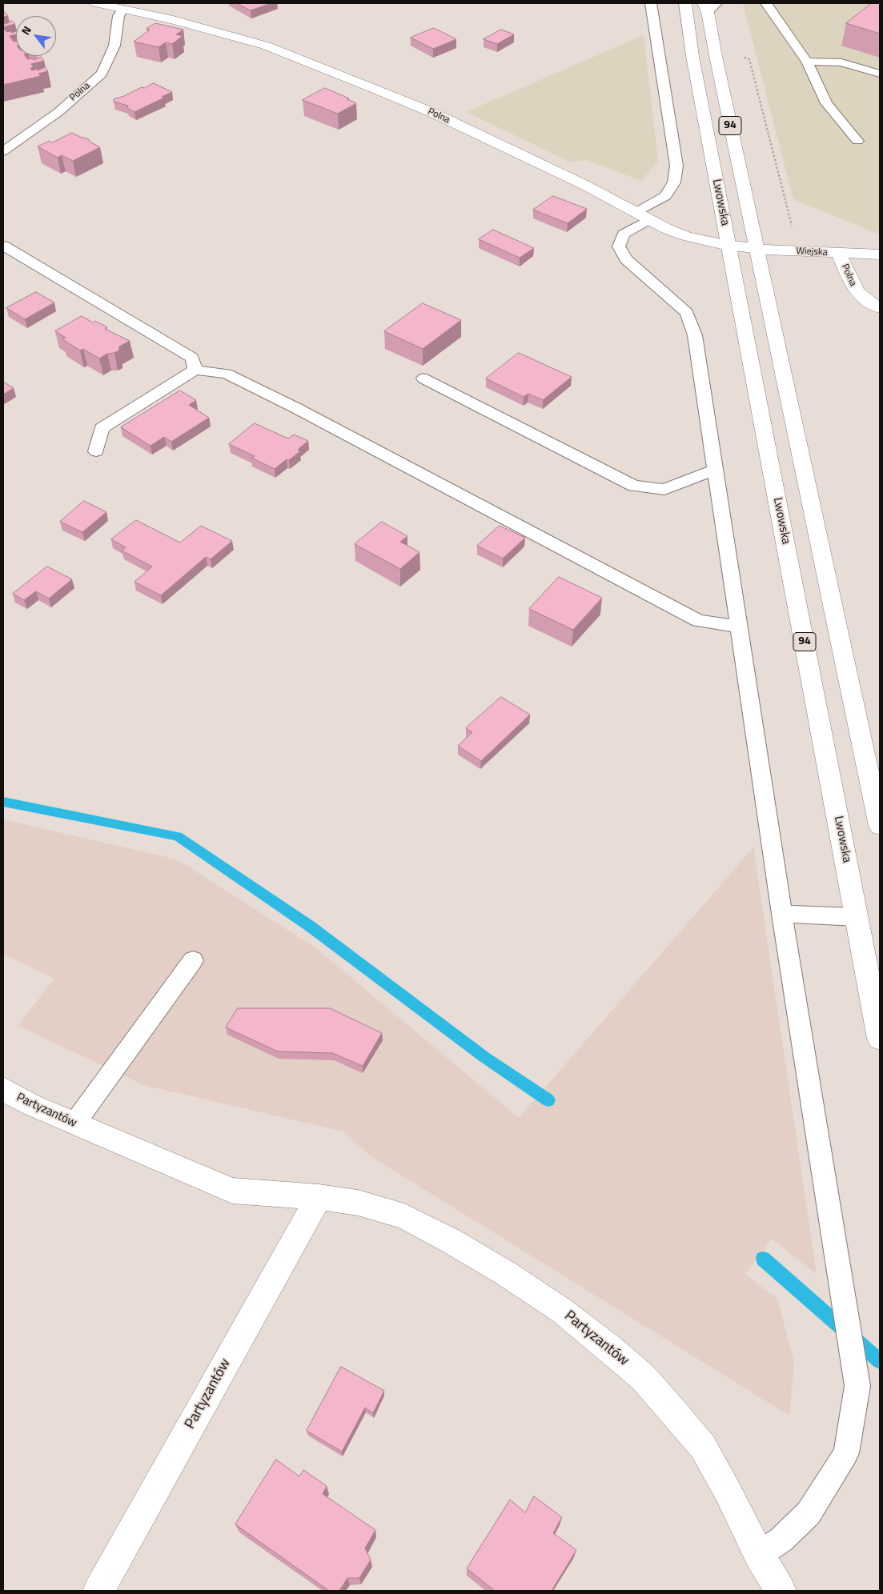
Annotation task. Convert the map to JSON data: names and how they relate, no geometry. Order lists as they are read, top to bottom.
{
  "streets": {
    "main road": [
      "Polna",
      "94",
      "Lwowska",
      "Wiejska",
      "Partyzantów"
    ]
  },
  "crossings": [
    ["Polna", "Lwowska"],
    ["Polna", "Wiejska"],
    ["Lwowska", "Wiejska"]
  ],
  "north": "top left"
}
